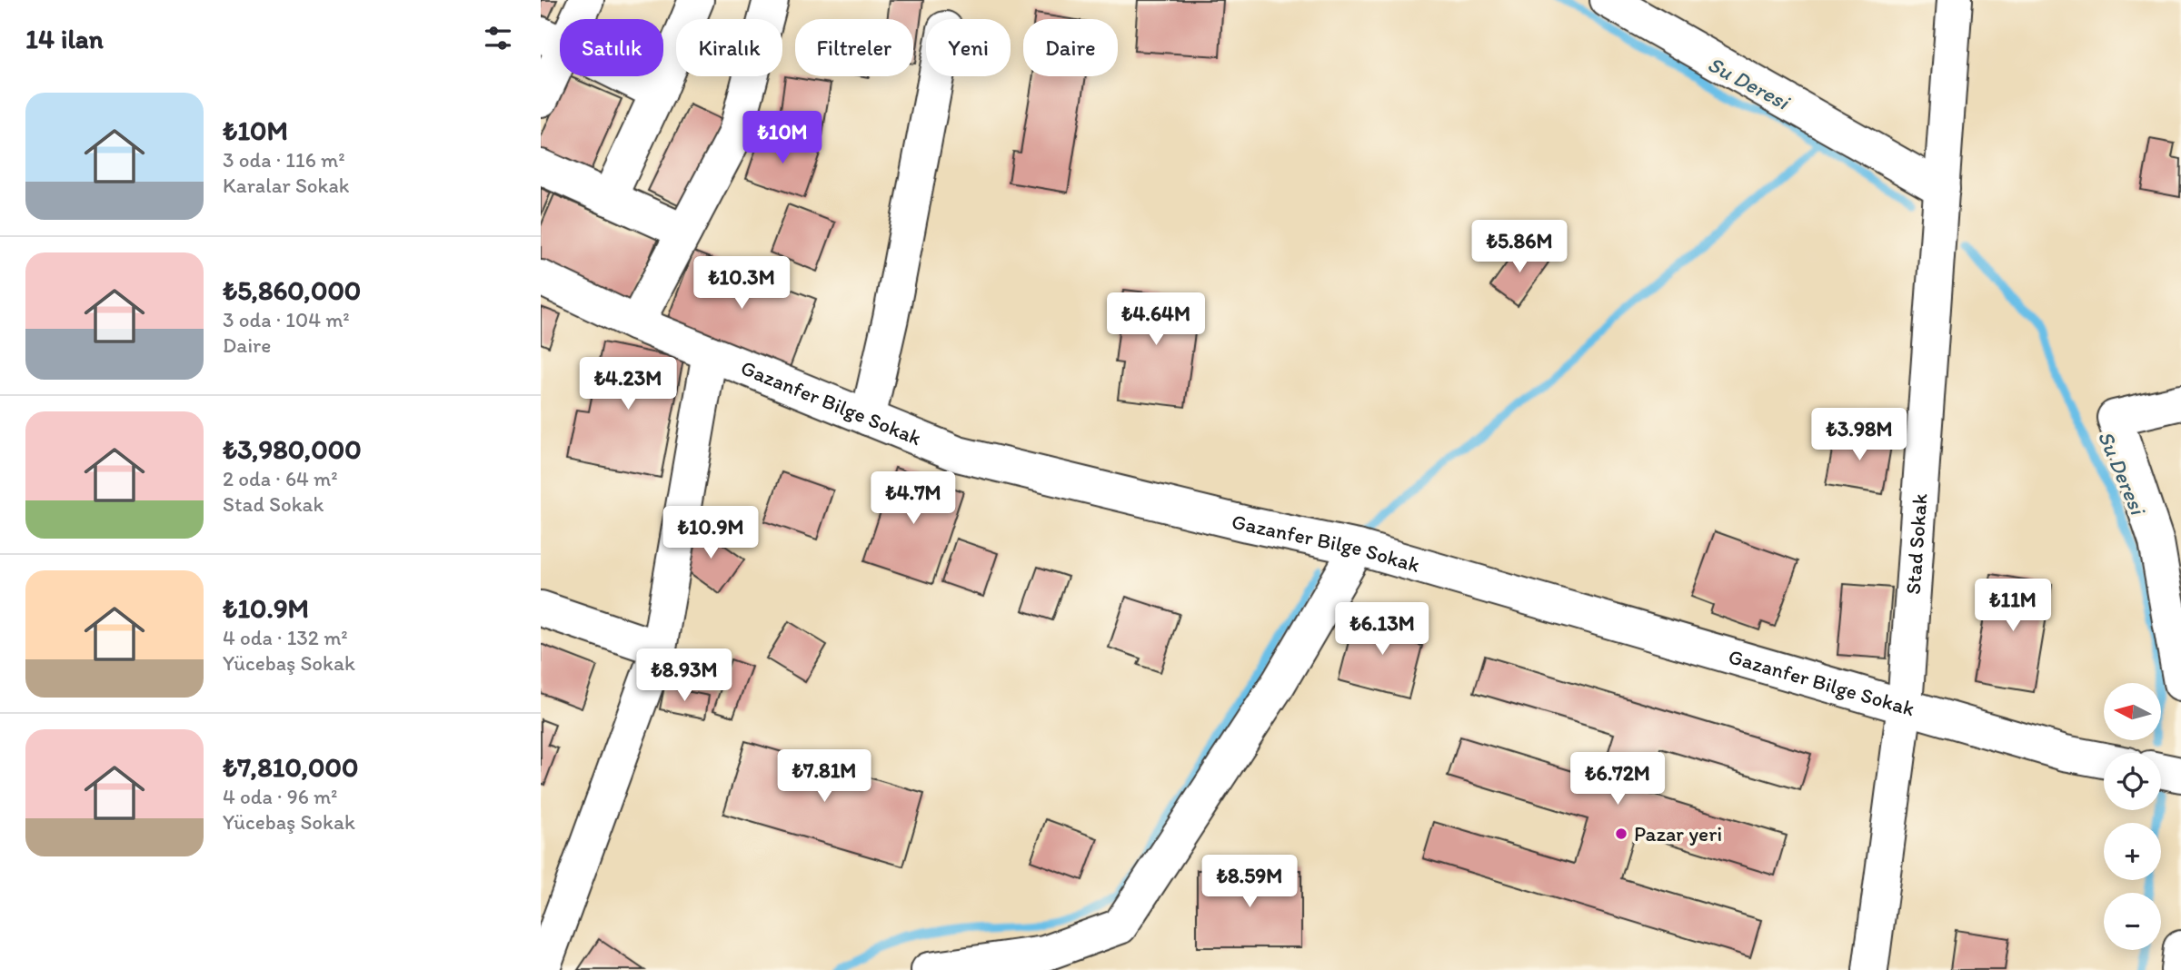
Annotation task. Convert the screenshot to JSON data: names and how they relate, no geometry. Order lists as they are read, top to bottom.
{
  "streets": {
    "street": ["Gazanfer Bilge Sokak", "Stad Sokak"]
  },
  "crossings": [
    ["Gazanfer Bilge Sokak", "Stad Sokak"]
  ],
  "water": ["Su Deresi"],
  "places": ["Pazar yeri"],
  "north": "left",
  "page": {
    "heading": "14 ilan",
    "chip": [
      "Satılık",
      "Kiralık",
      "Filtreler",
      "Yeni",
      "Daire"
    ],
    "list": [
      {
        "name": "₺10M",
        "note": "3 oda · 116 m² · Karalar Sokak"
      },
      {
        "name": "₺5,860,000",
        "note": "3 oda · 104 m² · Daire"
      },
      {
        "name": "₺3,980,000",
        "note": "2 oda · 64 m² · Stad Sokak"
      },
      {
        "name": "₺10.9M",
        "note": "4 oda · 132 m² · Yücebaş Sokak"
      },
      {
        "name": "₺7,810,000",
        "note": "4 oda · 96 m² · Yücebaş Sokak"
      }
    ],
    "price": [
      "₺10M",
      "₺5.86M",
      "₺10.3M",
      "₺4.64M",
      "₺4.23M",
      "₺3.98M",
      "₺4.7M",
      "₺10.9M",
      "₺11M",
      "₺6.13M",
      "₺8.93M",
      "₺7.81M",
      "₺6.72M",
      "₺8.59M"
    ],
    "map_buttons": ["+", "−"]
  }
}
